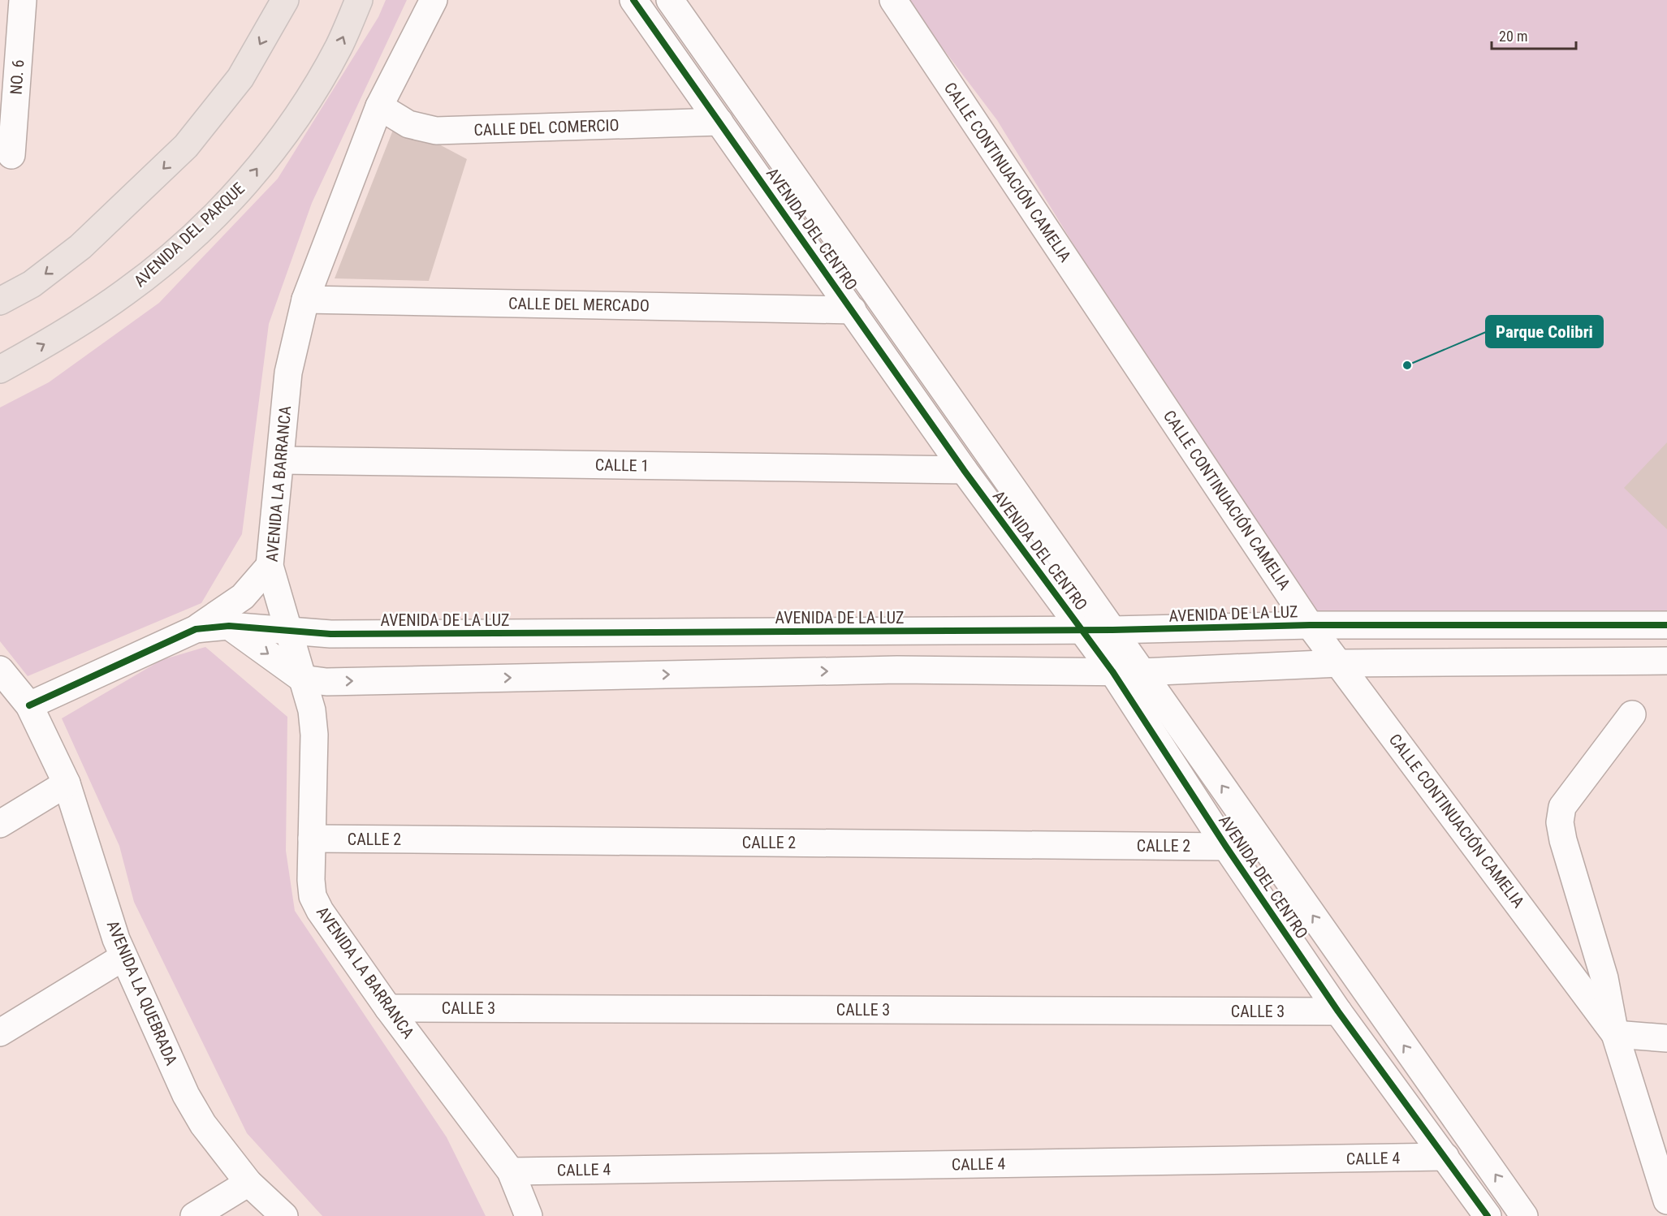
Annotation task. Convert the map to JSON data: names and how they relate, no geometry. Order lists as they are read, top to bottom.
{
  "streets": {
    "main road": ["AVENIDA DEL PARQUE"],
    "street": [
      "NO. 6",
      "CALLE DEL COMERCIO",
      "CALLE CONTINUACIÓN CAMELIA",
      "AVENIDA DEL CENTRO",
      "CALLE DEL MERCADO",
      "CALLE 1",
      "AVENIDA LA BARRANCA",
      "AVENIDA DE LA LUZ",
      "CALLE 2",
      "AVENIDA LA QUEBRADA",
      "CALLE 3",
      "CALLE 4"
    ]
  },
  "crossings": [
    ["CALLE DEL COMERCIO", "AVENIDA DEL CENTRO"],
    ["CALLE DEL COMERCIO", "AVENIDA LA BARRANCA"],
    ["CALLE CONTINUACIÓN CAMELIA", "AVENIDA DE LA LUZ"],
    ["AVENIDA DEL CENTRO", "CALLE DEL MERCADO"],
    ["AVENIDA DEL CENTRO", "CALLE 1"],
    ["AVENIDA DEL CENTRO", "AVENIDA DE LA LUZ"],
    ["AVENIDA DEL CENTRO", "CALLE 2"],
    ["AVENIDA DEL CENTRO", "CALLE 3"],
    ["AVENIDA DEL CENTRO", "CALLE 4"],
    ["CALLE DEL MERCADO", "AVENIDA LA BARRANCA"],
    ["CALLE 1", "AVENIDA LA BARRANCA"],
    ["AVENIDA LA BARRANCA", "AVENIDA DE LA LUZ"],
    ["AVENIDA LA BARRANCA", "CALLE 2"],
    ["AVENIDA LA BARRANCA", "CALLE 3"],
    ["AVENIDA LA BARRANCA", "CALLE 4"],
    ["AVENIDA DE LA LUZ", "AVENIDA LA QUEBRADA"]
  ],
  "places": ["Parque Colibri"],
  "scale_bar": "20 m"
}
